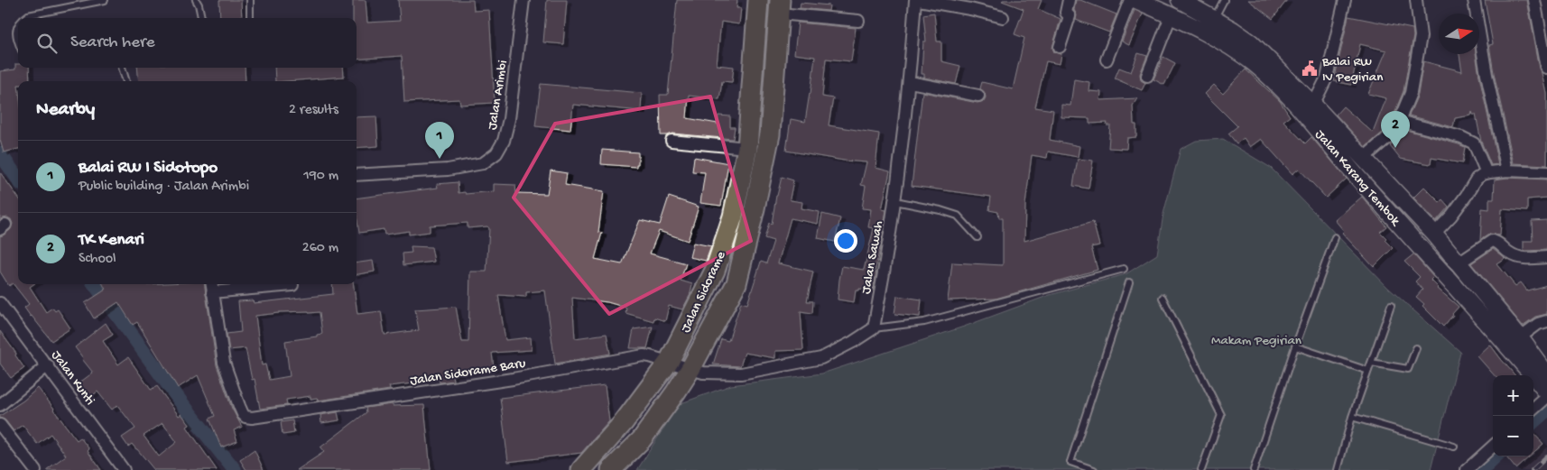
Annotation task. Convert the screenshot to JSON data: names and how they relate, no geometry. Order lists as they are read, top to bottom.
{
  "streets": {
    "highway": ["Jalan Sidorame"],
    "main road": ["Jalan Karang Tembok"],
    "street": [
      "Jalan Arimbi",
      "Jalan Sawah",
      "Jalan Sidorame Baru",
      "Jalan Kunti"
    ]
  },
  "crossings": [
    ["Jalan Sidorame", "Jalan Sidorame Baru"]
  ],
  "parks": ["Makam Pegirian"],
  "places": {
    "public building": ["Balai RW IV Pegirian"]
  },
  "north": "right",
  "page": {
    "search": "Search here",
    "heading": ["Nearby", "2 results"],
    "pins": ["2", "1"],
    "list": [
      {
        "mark": "1",
        "name": "Balai RW I Sidotopo",
        "note": "Public building · Jalan Arimbi",
        "value": "190 m"
      },
      {
        "mark": "2",
        "name": "TK Kenari",
        "note": "School",
        "value": "260 m"
      }
    ],
    "map_buttons": ["+", "−"]
  }
}
